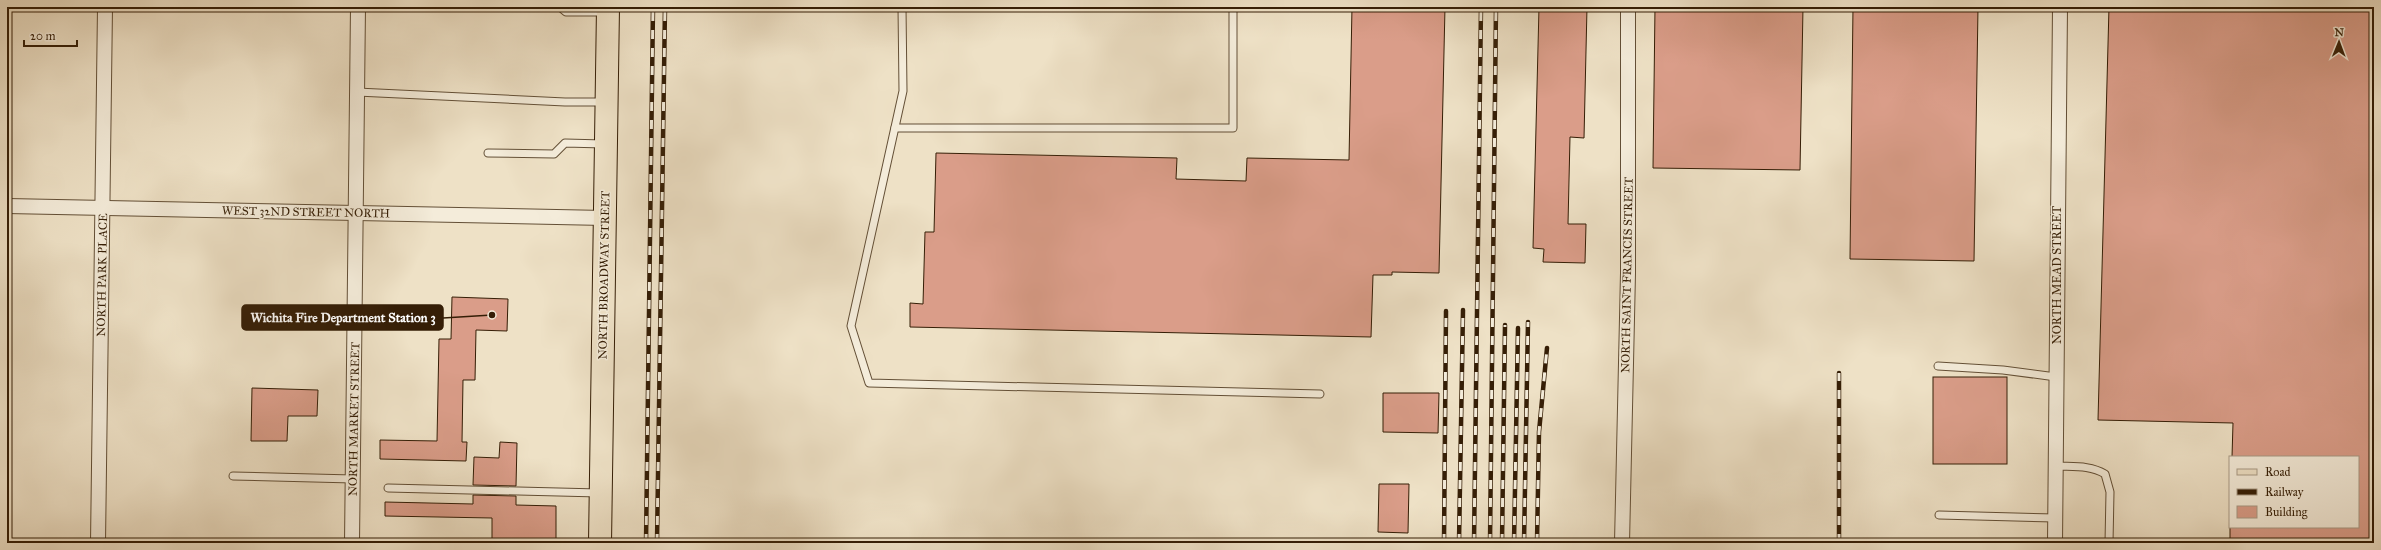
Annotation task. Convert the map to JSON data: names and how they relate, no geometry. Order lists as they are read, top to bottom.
{
  "streets": {
    "main road": ["NORTH BROADWAY STREET"],
    "street": [
      "WEST 32ND STREET NORTH",
      "NORTH PARK PLACE",
      "NORTH SAINT FRANCIS STREET",
      "NORTH MEAD STREET",
      "NORTH MARKET STREET"
    ]
  },
  "crossings": [
    ["WEST 32ND STREET NORTH", "NORTH PARK PLACE"],
    ["WEST 32ND STREET NORTH", "NORTH BROADWAY STREET"],
    ["WEST 32ND STREET NORTH", "NORTH MARKET STREET"]
  ],
  "places": ["Wichita Fire Department Station 3"],
  "legend": ["Road", "Railway", "Building"],
  "scale_bar": "20 m",
  "north": "top"
}
